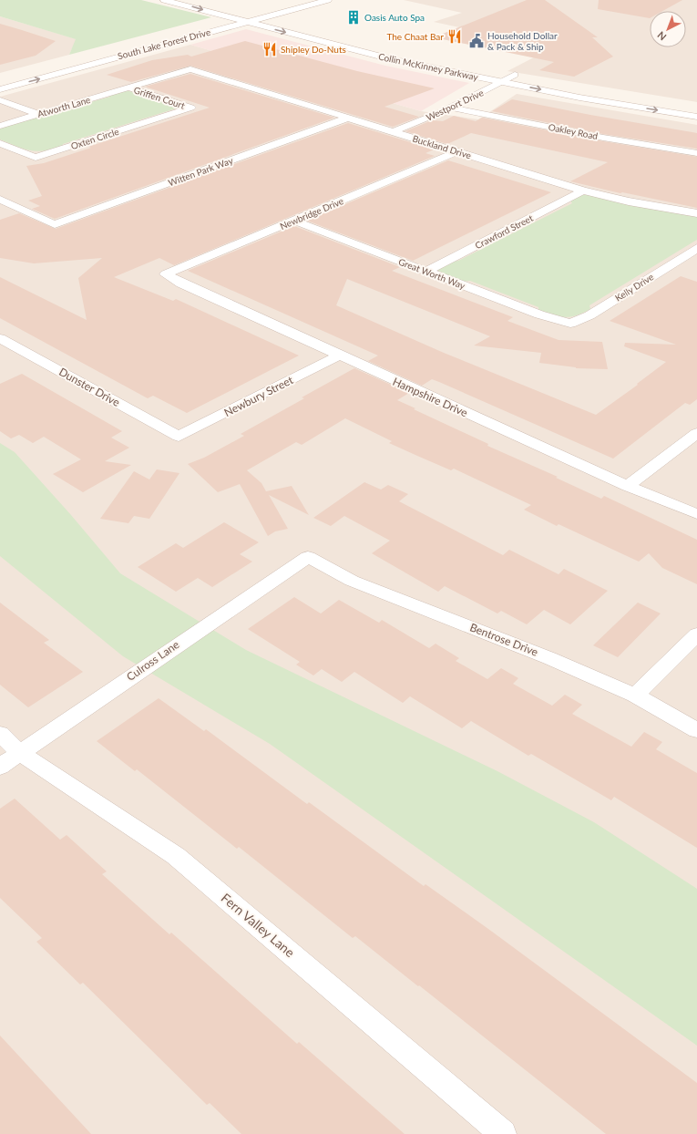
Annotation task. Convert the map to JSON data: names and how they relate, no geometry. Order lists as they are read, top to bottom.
{
  "streets": {
    "main road": ["South Lake Forest Drive", "Collin McKinney Parkway"],
    "street": [
      "Griffen Court",
      "Westport Drive",
      "Atworth Lane",
      "Oakley Road",
      "Oxten Circle",
      "Buckland Drive",
      "Witten Park Way",
      "Newbridge Drive",
      "Crawford Street",
      "Great Worth Way",
      "Kelly Drive",
      "Dunster Drive",
      "Newbury Street",
      "Hampshire Drive",
      "Bentrose Drive",
      "Culross Lane",
      "Fern Valley Lane"
    ]
  },
  "crossings": [
    ["South Lake Forest Drive", "Collin McKinney Parkway"],
    ["Collin McKinney Parkway", "Westport Drive"],
    ["Griffen Court", "Atworth Lane"],
    ["Griffen Court", "Oxten Circle"],
    ["Westport Drive", "Oakley Road"],
    ["Westport Drive", "Buckland Drive"],
    ["Atworth Lane", "Buckland Drive"],
    ["Buckland Drive", "Witten Park Way"],
    ["Buckland Drive", "Newbridge Drive"],
    ["Buckland Drive", "Crawford Street"],
    ["Newbridge Drive", "Great Worth Way"],
    ["Newbridge Drive", "Hampshire Drive"],
    ["Crawford Street", "Great Worth Way"],
    ["Great Worth Way", "Kelly Drive"],
    ["Dunster Drive", "Newbury Street"],
    ["Newbury Street", "Hampshire Drive"],
    ["Bentrose Drive", "Culross Lane"],
    ["Culross Lane", "Fern Valley Lane"]
  ],
  "one_way": ["Collin McKinney Parkway"],
  "places": {
    "building": ["Oasis Auto Spa"],
    "restaurant": ["The Chaat Bar", "Shipley Do-Nuts"],
    "public building": ["Household Dollar & Pack & Ship"]
  },
  "north": "bottom left"
}
